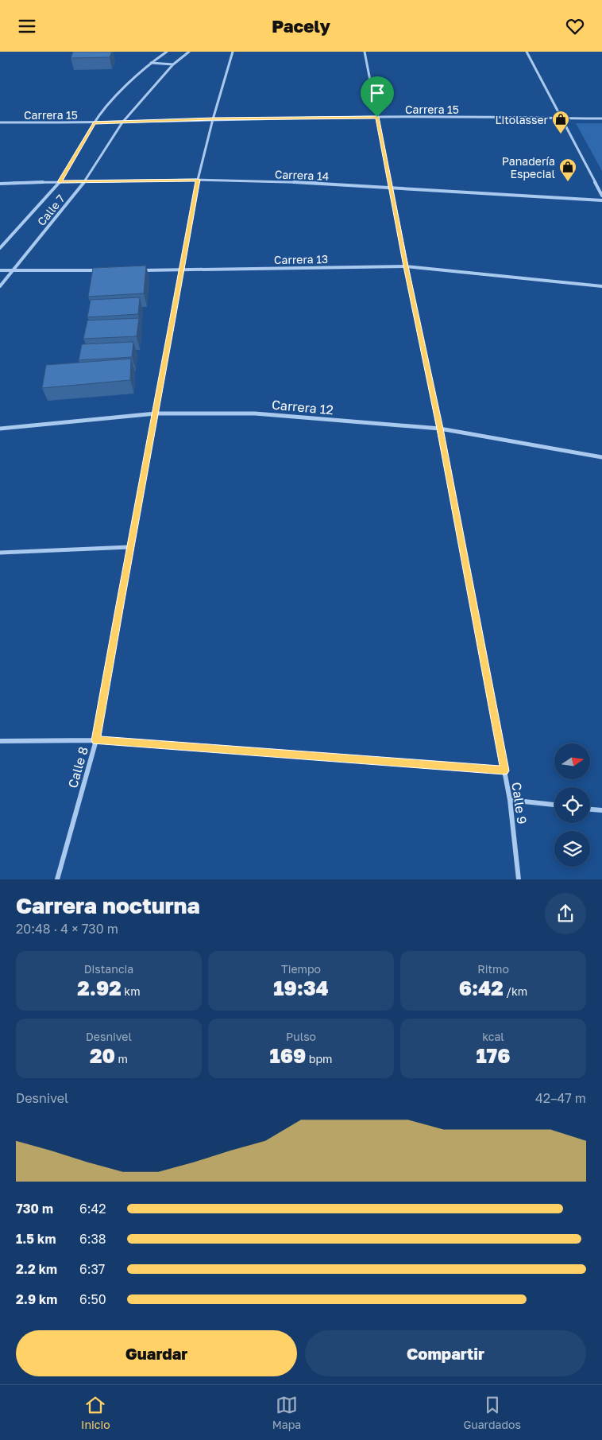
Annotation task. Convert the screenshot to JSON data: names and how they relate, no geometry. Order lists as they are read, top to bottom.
{
  "streets": {
    "street": [
      "Carrera 15",
      "Carrera 14",
      "Calle 7",
      "Carrera 13",
      "Carrera 12",
      "Calle 8",
      "Calle 9"
    ]
  },
  "crossings": [
    ["Carrera 15", "Calle 7"],
    ["Carrera 15", "Calle 8"],
    ["Carrera 15", "Calle 9"],
    ["Carrera 14", "Calle 7"],
    ["Carrera 14", "Calle 8"],
    ["Carrera 14", "Calle 9"],
    ["Carrera 13", "Calle 8"],
    ["Carrera 13", "Calle 9"],
    ["Carrera 12", "Calle 8"],
    ["Carrera 12", "Calle 9"]
  ],
  "places": {
    "shop": ["Litolasser", "Panadería Especial"]
  },
  "north": "right",
  "page": {
    "header": "Pacely",
    "heading": ["Carrera nocturna", "20:48 · 4 × 730 m"],
    "stats": [
      ["Distancia", "2.92 km"],
      ["Tiempo", "19:34"],
      ["Ritmo", "6:42 /km"],
      ["Desnivel", "20 m"],
      ["Pulso", "169 bpm"],
      ["kcal", "176"]
    ],
    "chart": ["Desnivel", "42–47 m"],
    "list": [
      {
        "name": "730 m",
        "note": "6:42"
      },
      {
        "name": "1.5 km",
        "note": "6:38"
      },
      {
        "name": "2.2 km",
        "note": "6:37"
      },
      {
        "name": "2.9 km",
        "note": "6:50"
      }
    ],
    "buttons": ["Guardar", "Compartir"],
    "tabs": ["Inicio", "Mapa", "Guardados"]
  }
}
